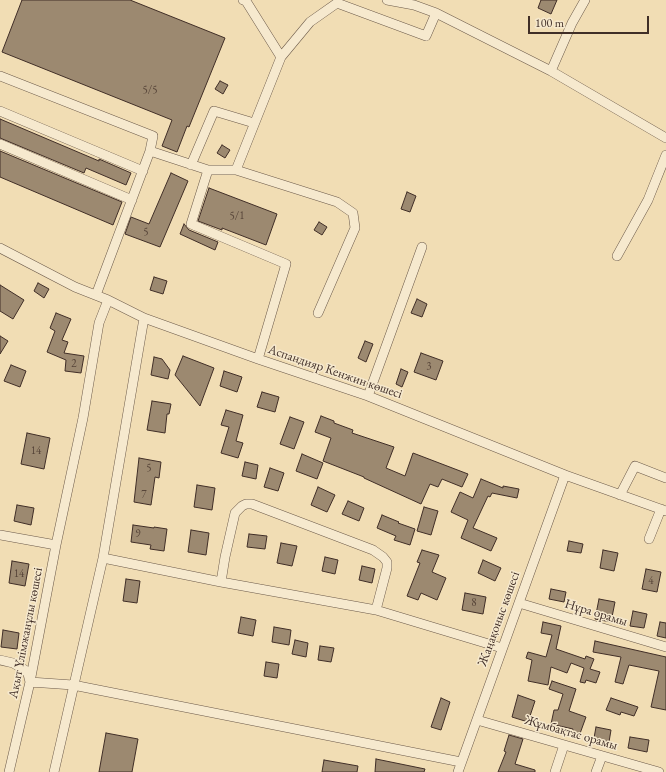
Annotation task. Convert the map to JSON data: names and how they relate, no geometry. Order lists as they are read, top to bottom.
{
  "streets": {
    "street": [
      "Аспандияр Кенжин көшесі",
      "Нұра орамы",
      "Жаңақоныс көшесі",
      "Ақыт Үлімжанұлы көшесі",
      "Жұмбақтас орамы"
    ]
  },
  "crossings": [
    ["Аспандияр Кенжин көшесі", "Жаңақоныс көшесі"],
    ["Аспандияр Кенжин көшесі", "Ақыт Үлімжанұлы көшесі"],
    ["Нұра орамы", "Жаңақоныс көшесі"],
    ["Жаңақоныс көшесі", "Жұмбақтас орамы"]
  ],
  "house_numbers": [
    "5/5",
    "5/1",
    "5",
    "2",
    "3",
    "14",
    "5",
    "7",
    "9",
    "14",
    "4",
    "8"
  ],
  "scale_bar": "100 m"
}
